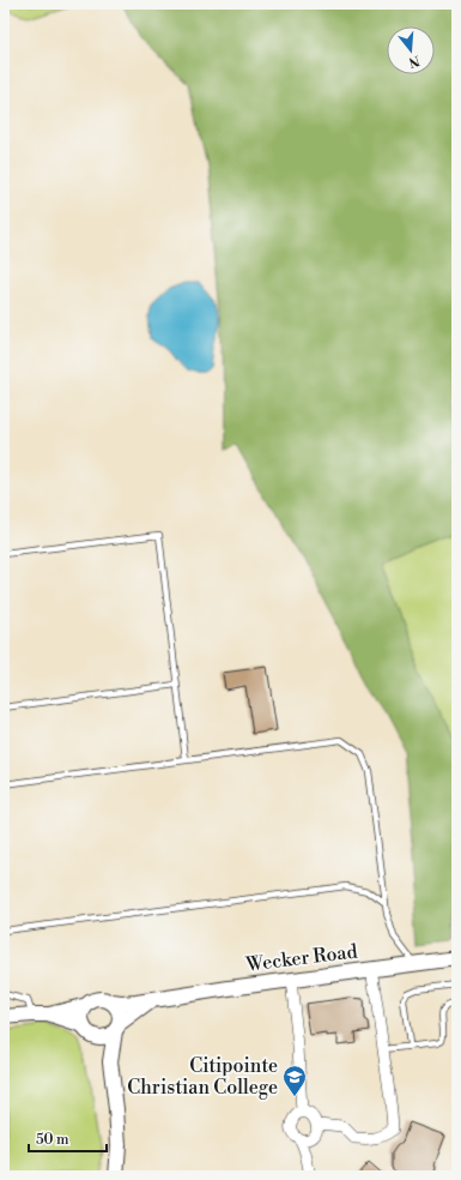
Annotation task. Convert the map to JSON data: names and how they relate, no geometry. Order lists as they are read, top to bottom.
{
  "streets": {
    "street": ["Wecker Road"]
  },
  "places": {
    "school or university": ["Citipointe Christian College"]
  },
  "scale_bar": "50 m",
  "north": "bottom"
}
